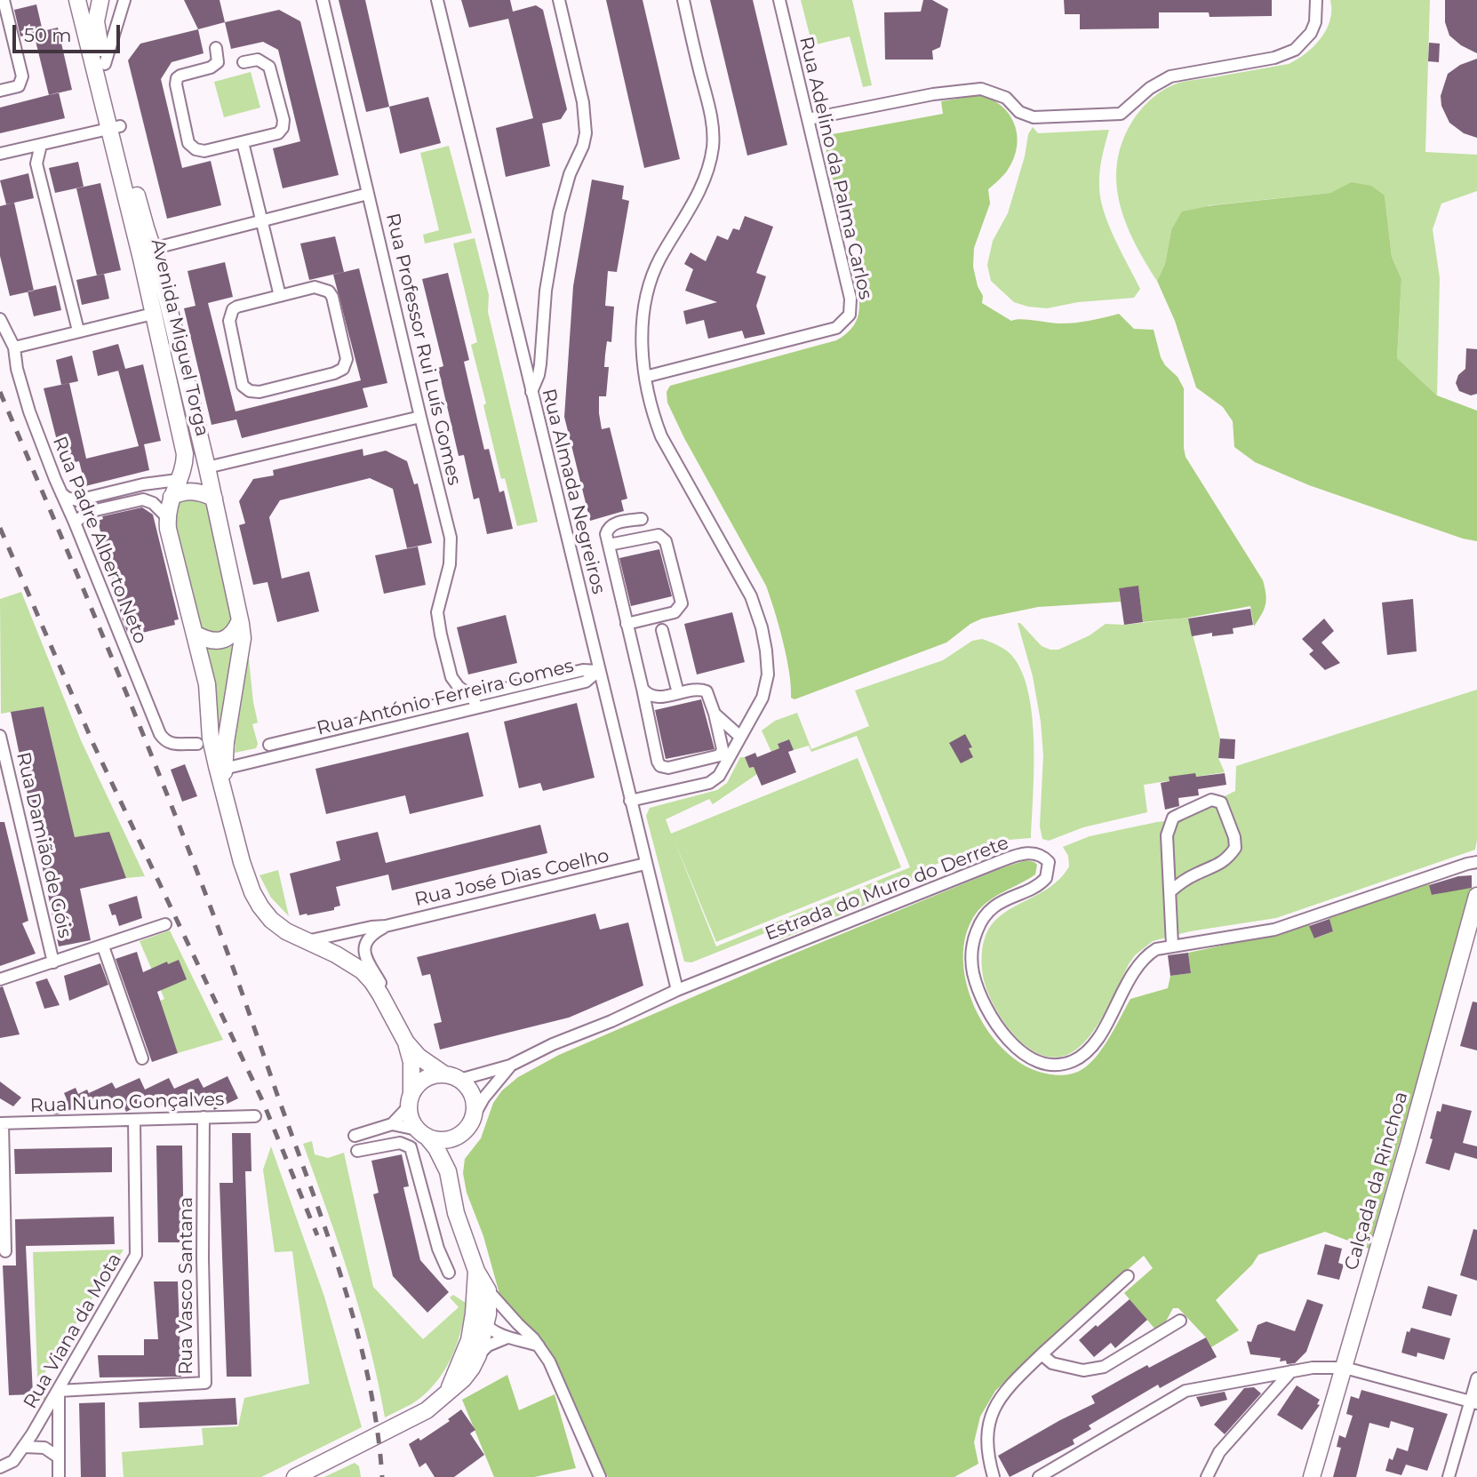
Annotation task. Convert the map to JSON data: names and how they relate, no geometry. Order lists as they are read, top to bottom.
{
  "streets": {
    "street": [
      "Rua Adelino da Palma Carlos",
      "Avenida Miguel Torga",
      "Rua Professor Rui Luís Gomes",
      "Rua Almada Negreiros",
      "Rua Padre Alberto Neto",
      "Rua António Ferreira Gomes",
      "Rua Damião de Góis",
      "Rua José Dias Coelho",
      "Estrada do Muro do Derrete",
      "Rua Nuno Gonçalves",
      "Calçada da Rinchoa",
      "Rua Vasco Santana",
      "Rua Viana da Mota"
    ]
  },
  "crossings": [
    ["Avenida Miguel Torga", "Rua António Ferreira Gomes"],
    ["Avenida Miguel Torga", "Rua José Dias Coelho"],
    ["Rua Professor Rui Luís Gomes", "Rua António Ferreira Gomes"],
    ["Rua Almada Negreiros", "Rua António Ferreira Gomes"],
    ["Rua Almada Negreiros", "Rua José Dias Coelho"],
    ["Rua Almada Negreiros", "Estrada do Muro do Derrete"],
    ["Rua Nuno Gonçalves", "Rua Vasco Santana"],
    ["Rua Nuno Gonçalves", "Rua Viana da Mota"],
    ["Rua Vasco Santana", "Rua Viana da Mota"]
  ],
  "scale_bar": "50 m"
}
